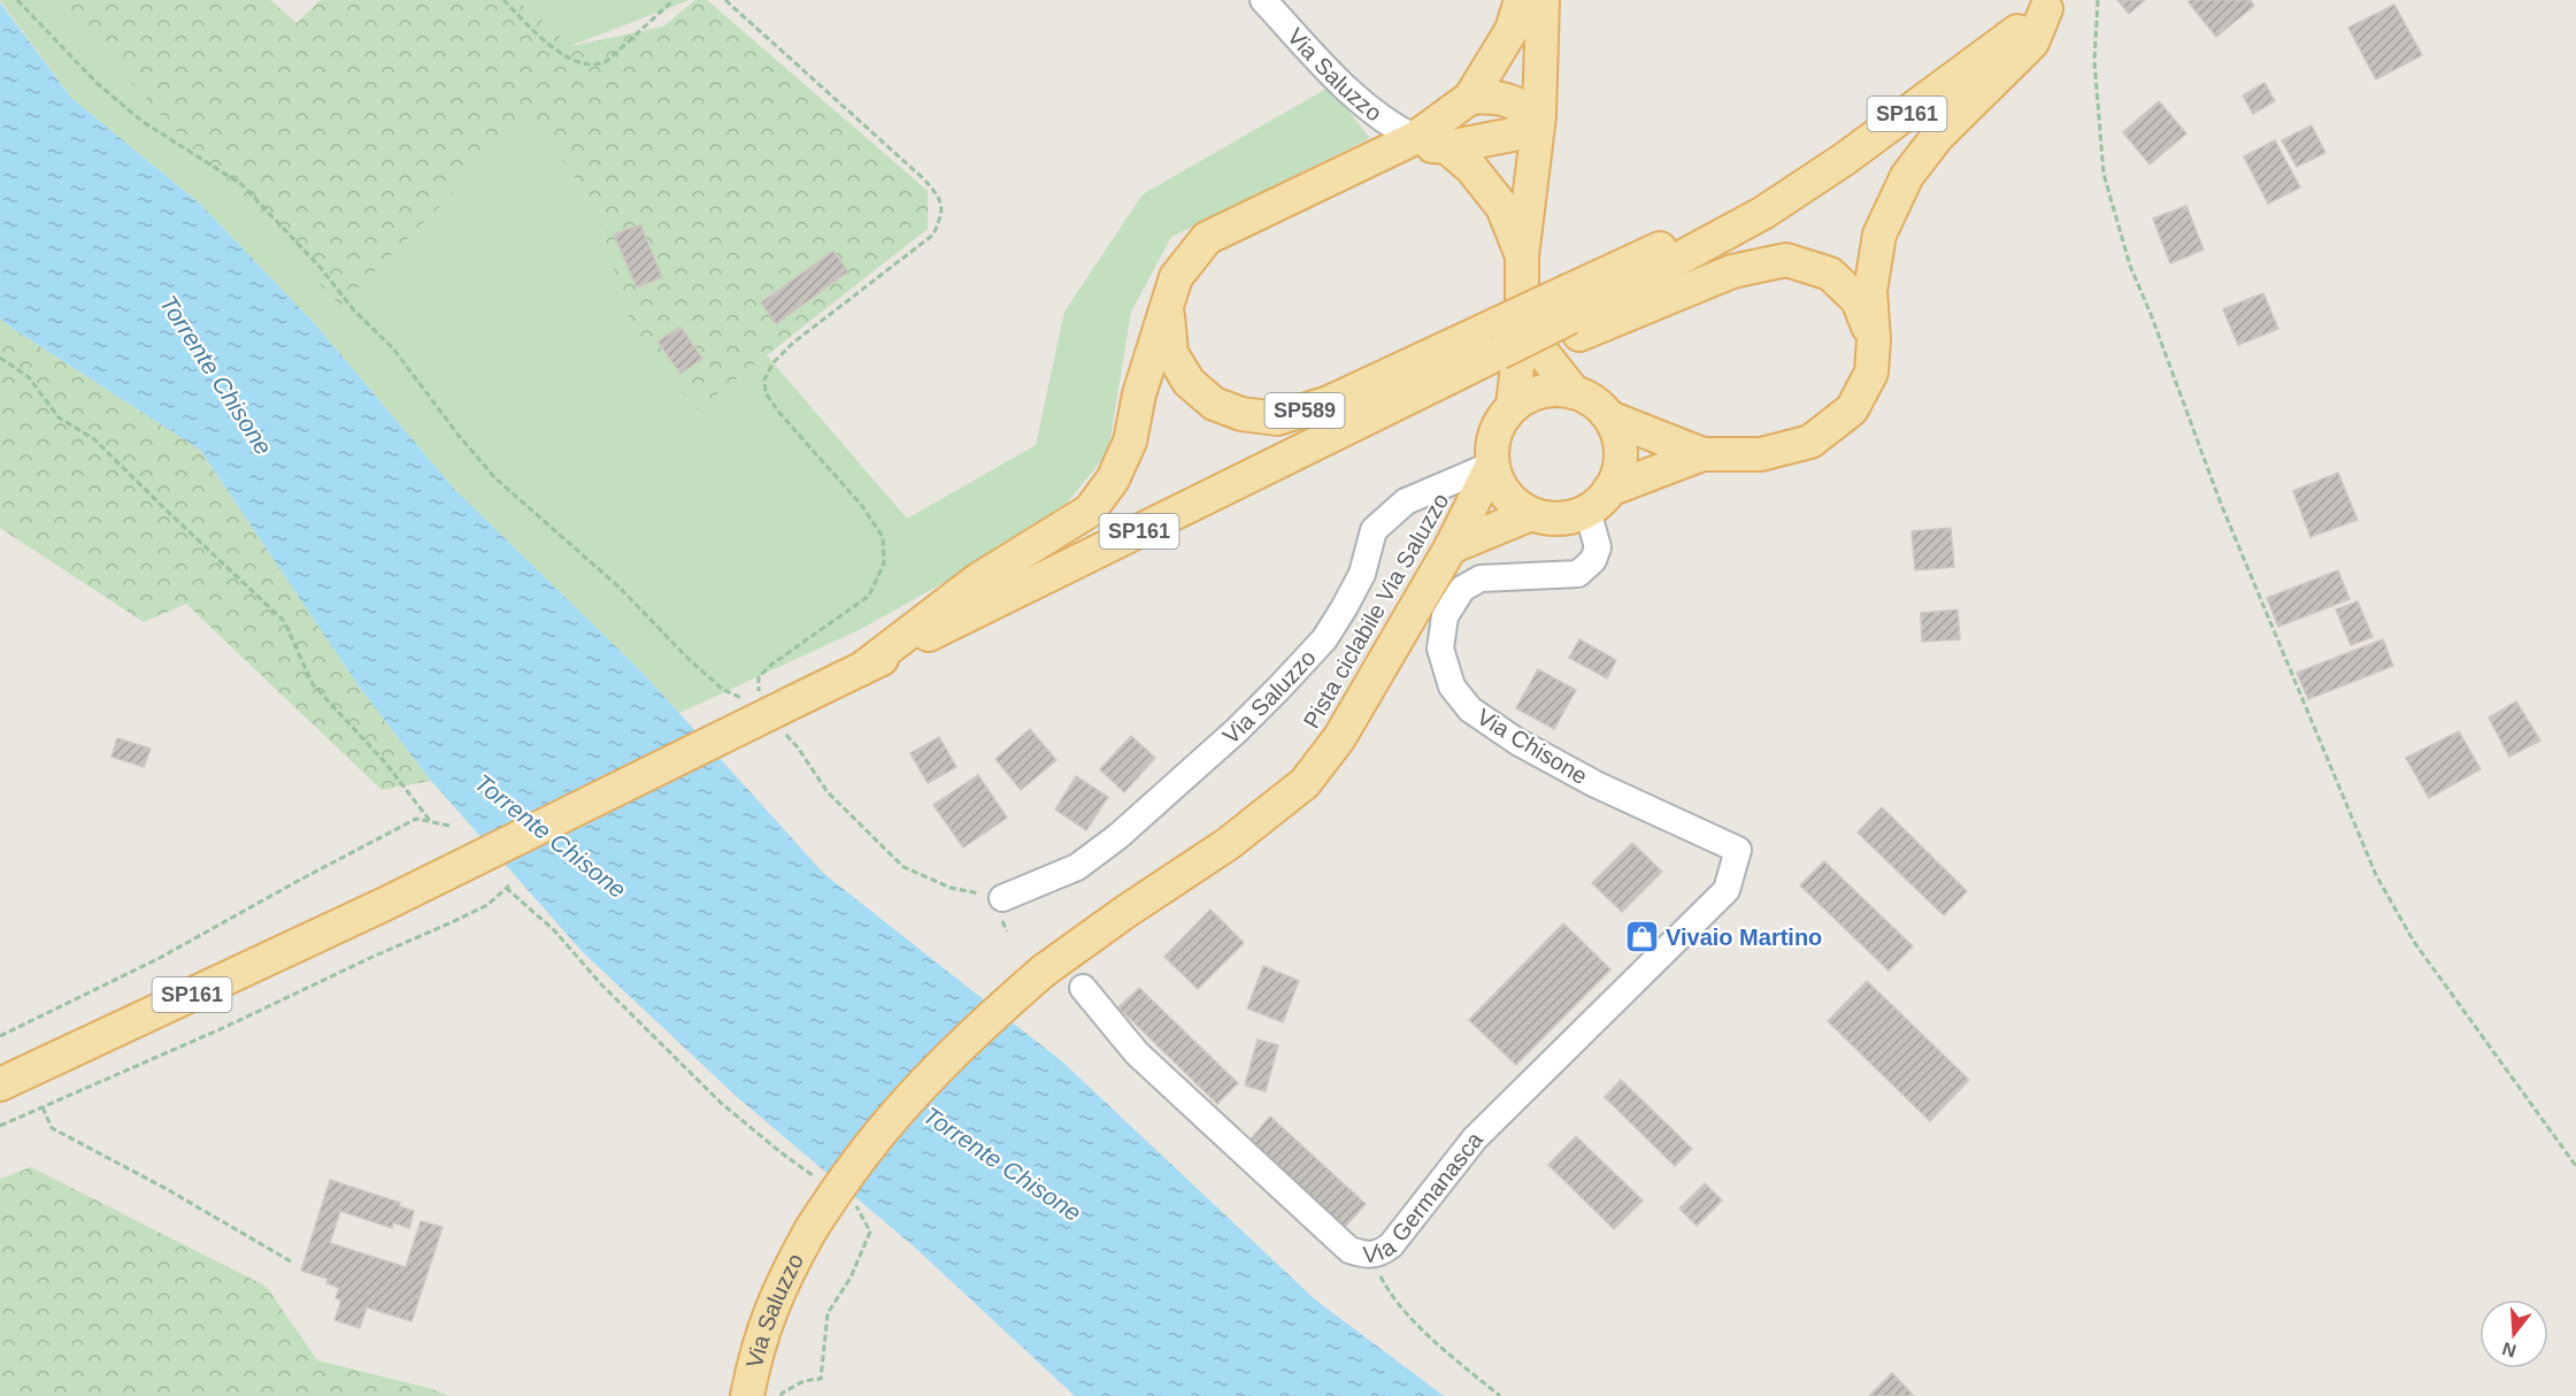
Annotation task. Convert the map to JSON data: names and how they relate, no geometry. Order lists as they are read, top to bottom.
{
  "streets": {
    "main road": ["Via Saluzzo", "SP161", "SP589"],
    "street": ["Via Chisone", "Via Germanasca"]
  },
  "crossings": [
    ["Via Saluzzo", "Via Chisone"],
    ["SP161", "SP589"],
    ["Via Chisone", "Via Germanasca"]
  ],
  "water": ["Torrente Chisone"],
  "places": {
    "shop": ["Vivaio Martino"]
  },
  "north": "bottom"
}
